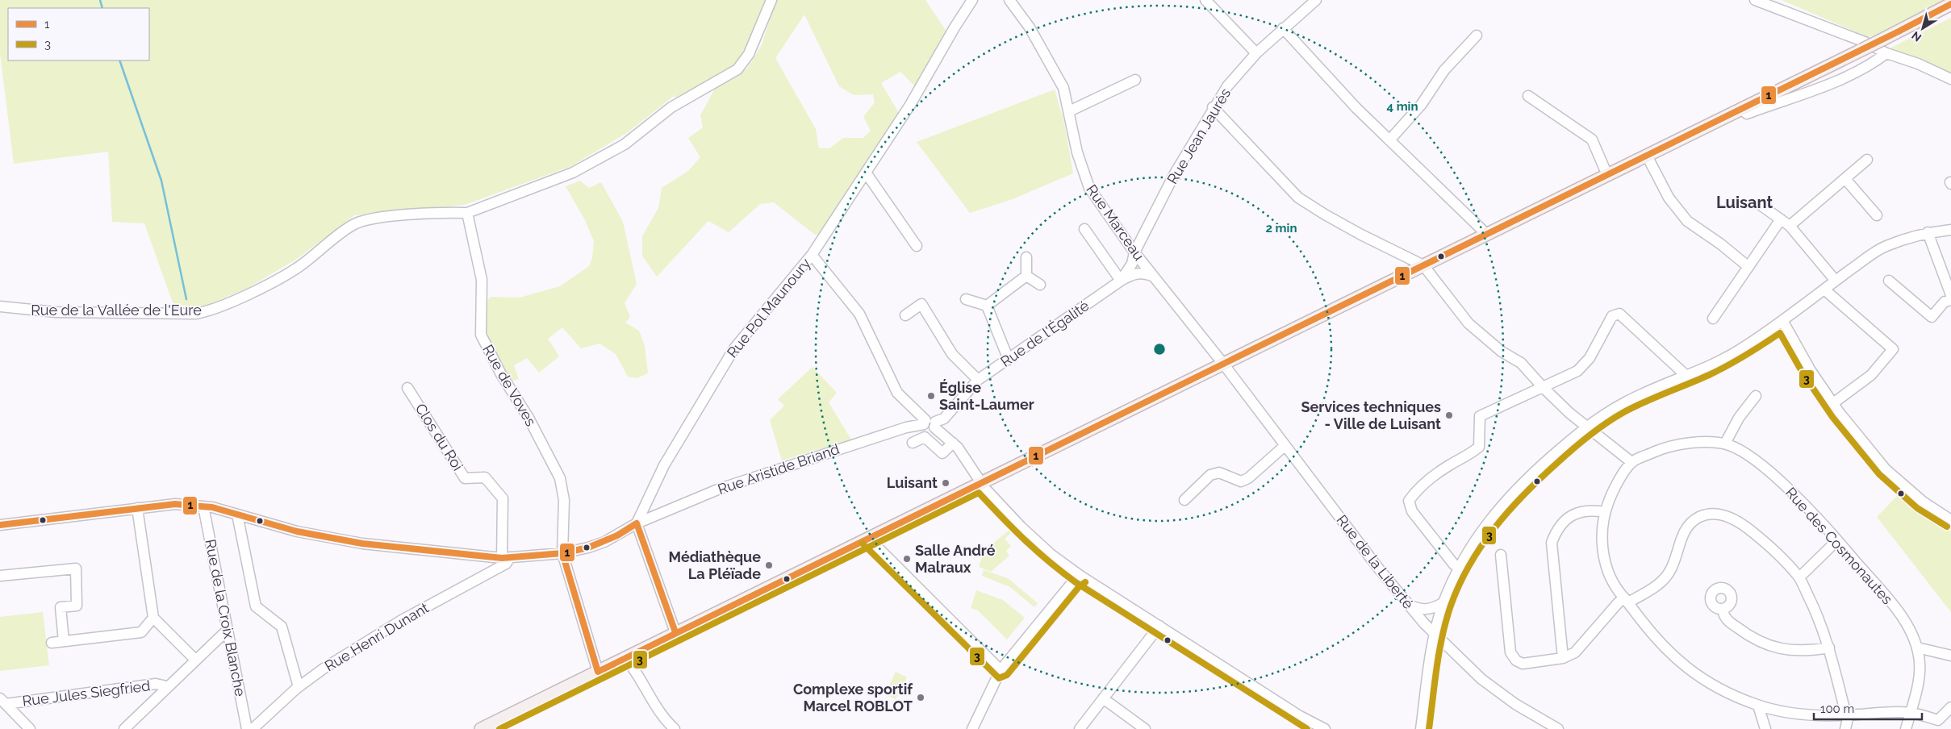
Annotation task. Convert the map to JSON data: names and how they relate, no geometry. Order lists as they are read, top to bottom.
{
  "streets": {
    "street": [
      "Rue Jean Jaurès",
      "Rue Marceau",
      "Rue Pol Maunoury",
      "Rue de la Vallée de l'Eure",
      "Rue de l'Égalité",
      "Rue de Voves",
      "Clos du Roi",
      "Rue Aristide Briand",
      "Rue des Cosmonautes",
      "Rue de la Liberté",
      "Rue de la Croix Blanche",
      "Rue Henri Dunant",
      "Rue Jules Siegfried"
    ]
  },
  "crossings": [
    ["Rue Jean Jaurès", "Rue Marceau"],
    ["Rue Jean Jaurès", "Rue de l'Égalité"],
    ["Rue Marceau", "Rue de l'Égalité"],
    ["Rue Marceau", "Rue de la Liberté"],
    ["Rue Pol Maunoury", "Rue Aristide Briand"],
    ["Rue de la Vallée de l'Eure", "Rue de Voves"],
    ["Rue de l'Égalité", "Rue Aristide Briand"],
    ["Rue de Voves", "Rue Aristide Briand"],
    ["Clos du Roi", "Rue Aristide Briand"],
    ["Clos du Roi", "Rue Henri Dunant"],
    ["Rue Aristide Briand", "Rue de la Croix Blanche"],
    ["Rue Aristide Briand", "Rue Henri Dunant"]
  ],
  "districts": ["Luisant"],
  "places": [
    "Église Saint-Laumer",
    "Services techniques - Ville de Luisant",
    "Luisant",
    "Salle André Malraux",
    "Médiathèque La Pléïade",
    "Complexe sportif Marcel ROBLOT"
  ],
  "lines": ["transit line 1", "transit line 3"],
  "legend": ["1", "3"],
  "scale_bar": "100 m",
  "north": "bottom left",
  "rings": ["4 min", "2 min"]
}
